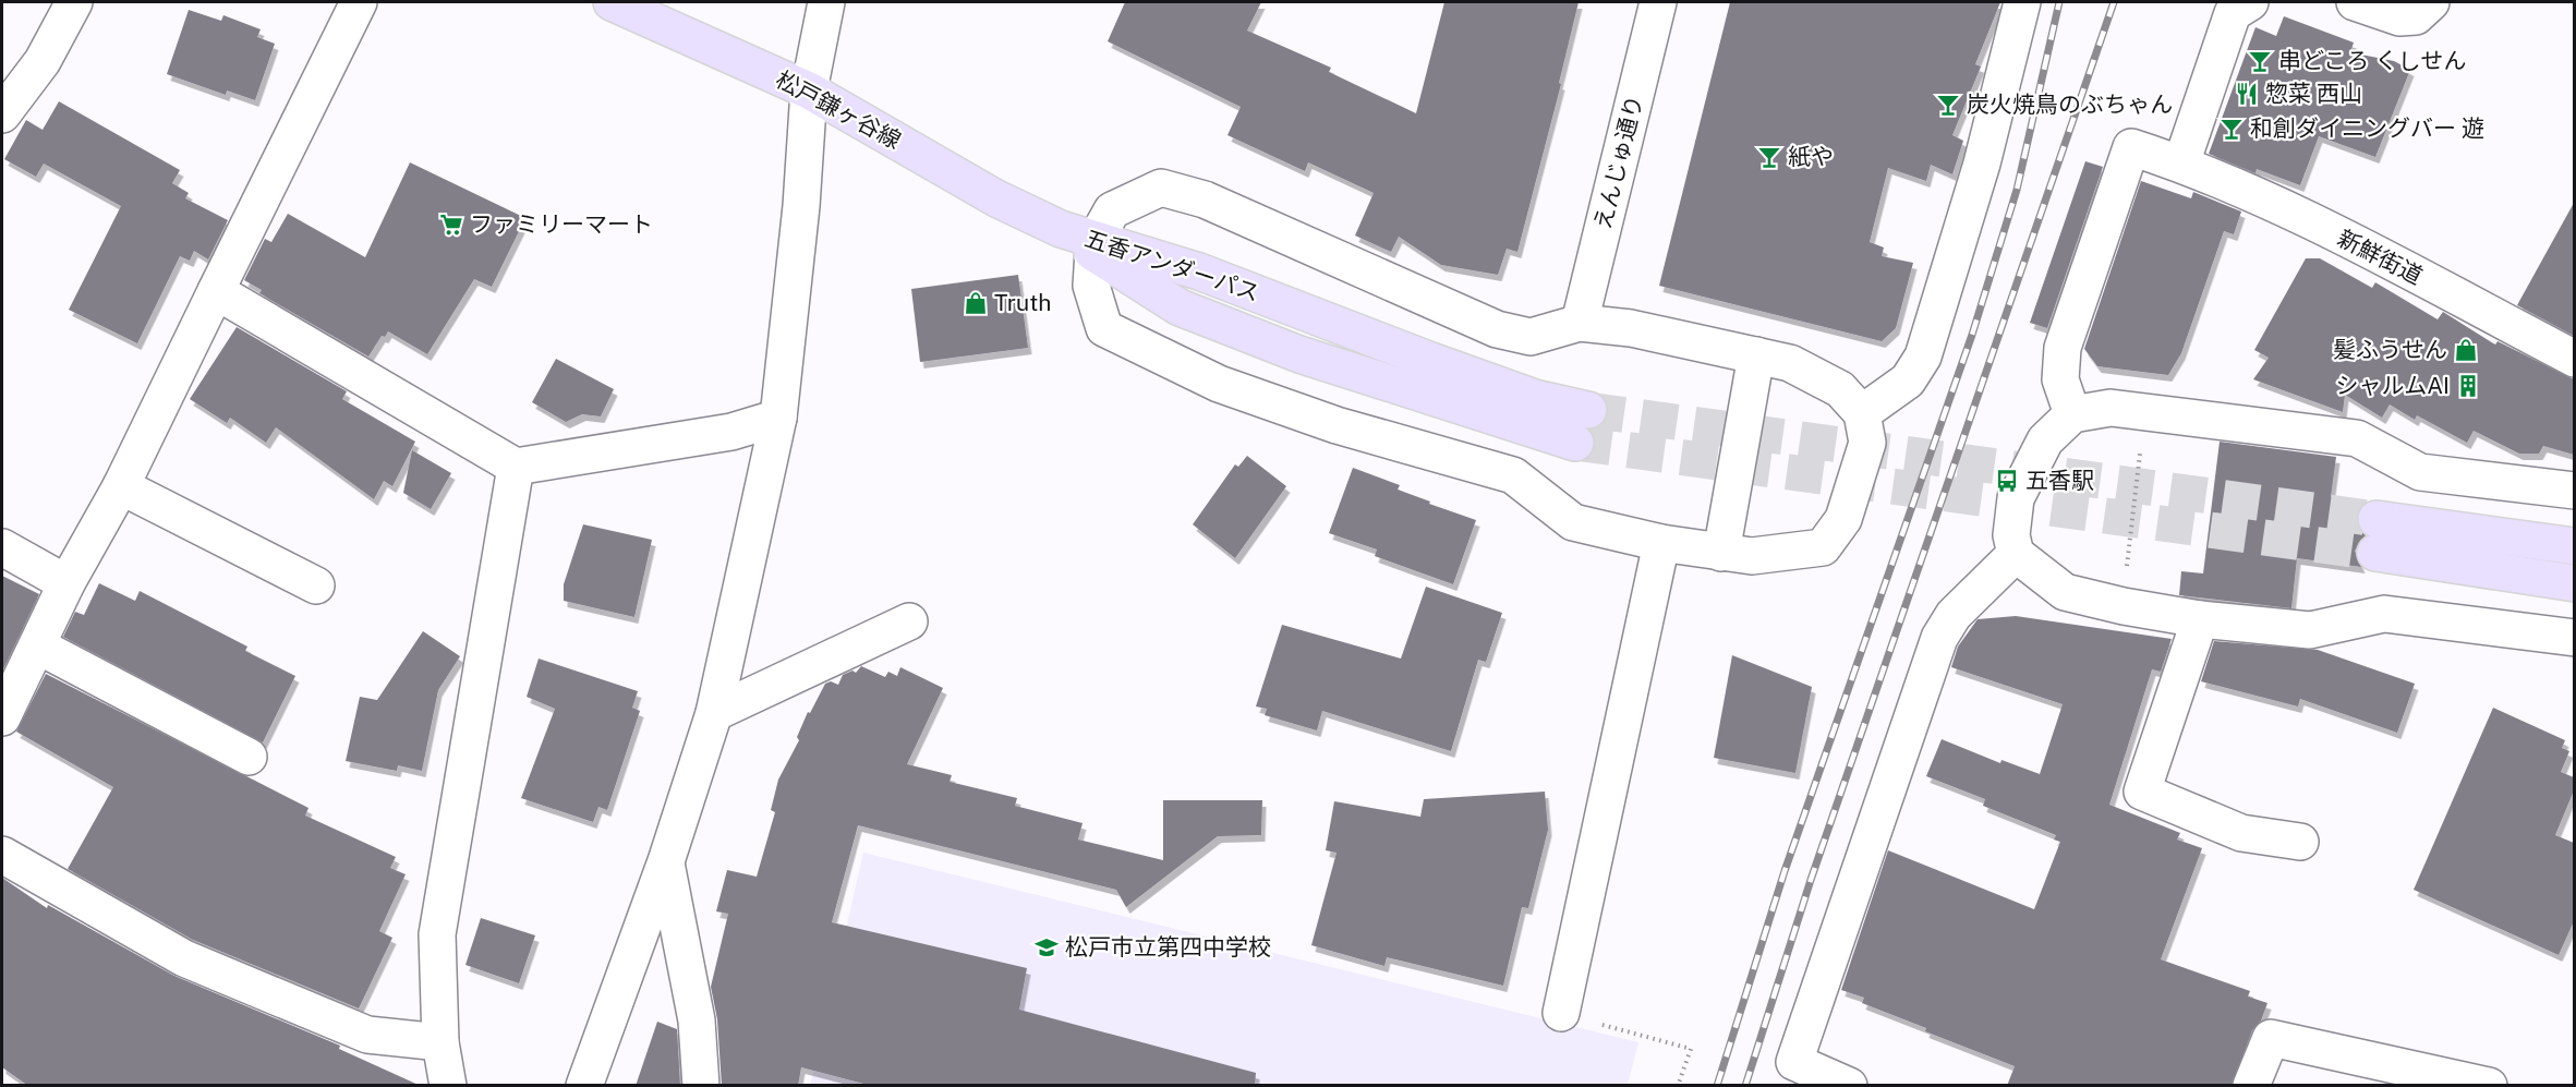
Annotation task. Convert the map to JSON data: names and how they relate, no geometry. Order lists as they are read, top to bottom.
{
  "streets": {
    "main road": ["松戸鎌ヶ谷線", "五香アンダーパス"],
    "street": ["えんじゅ通り", "新鮮街道"]
  },
  "crossings": [
    ["松戸鎌ヶ谷線", "五香アンダーパス"]
  ],
  "places": {
    "bar": [
      "串どころ くしせん",
      "炭火焼鳥のぶちゃん",
      "和創ダイニングバー 遊",
      "紙や"
    ],
    "restaurant": ["惣菜 西山"],
    "supermarket": ["ファミリーマート"],
    "shop": ["Truth", "髪ふうせん"],
    "building": ["シャルムAI"],
    "bus stop": ["五香駅"],
    "school or university": ["松戸市立第四中学校"]
  }
}
